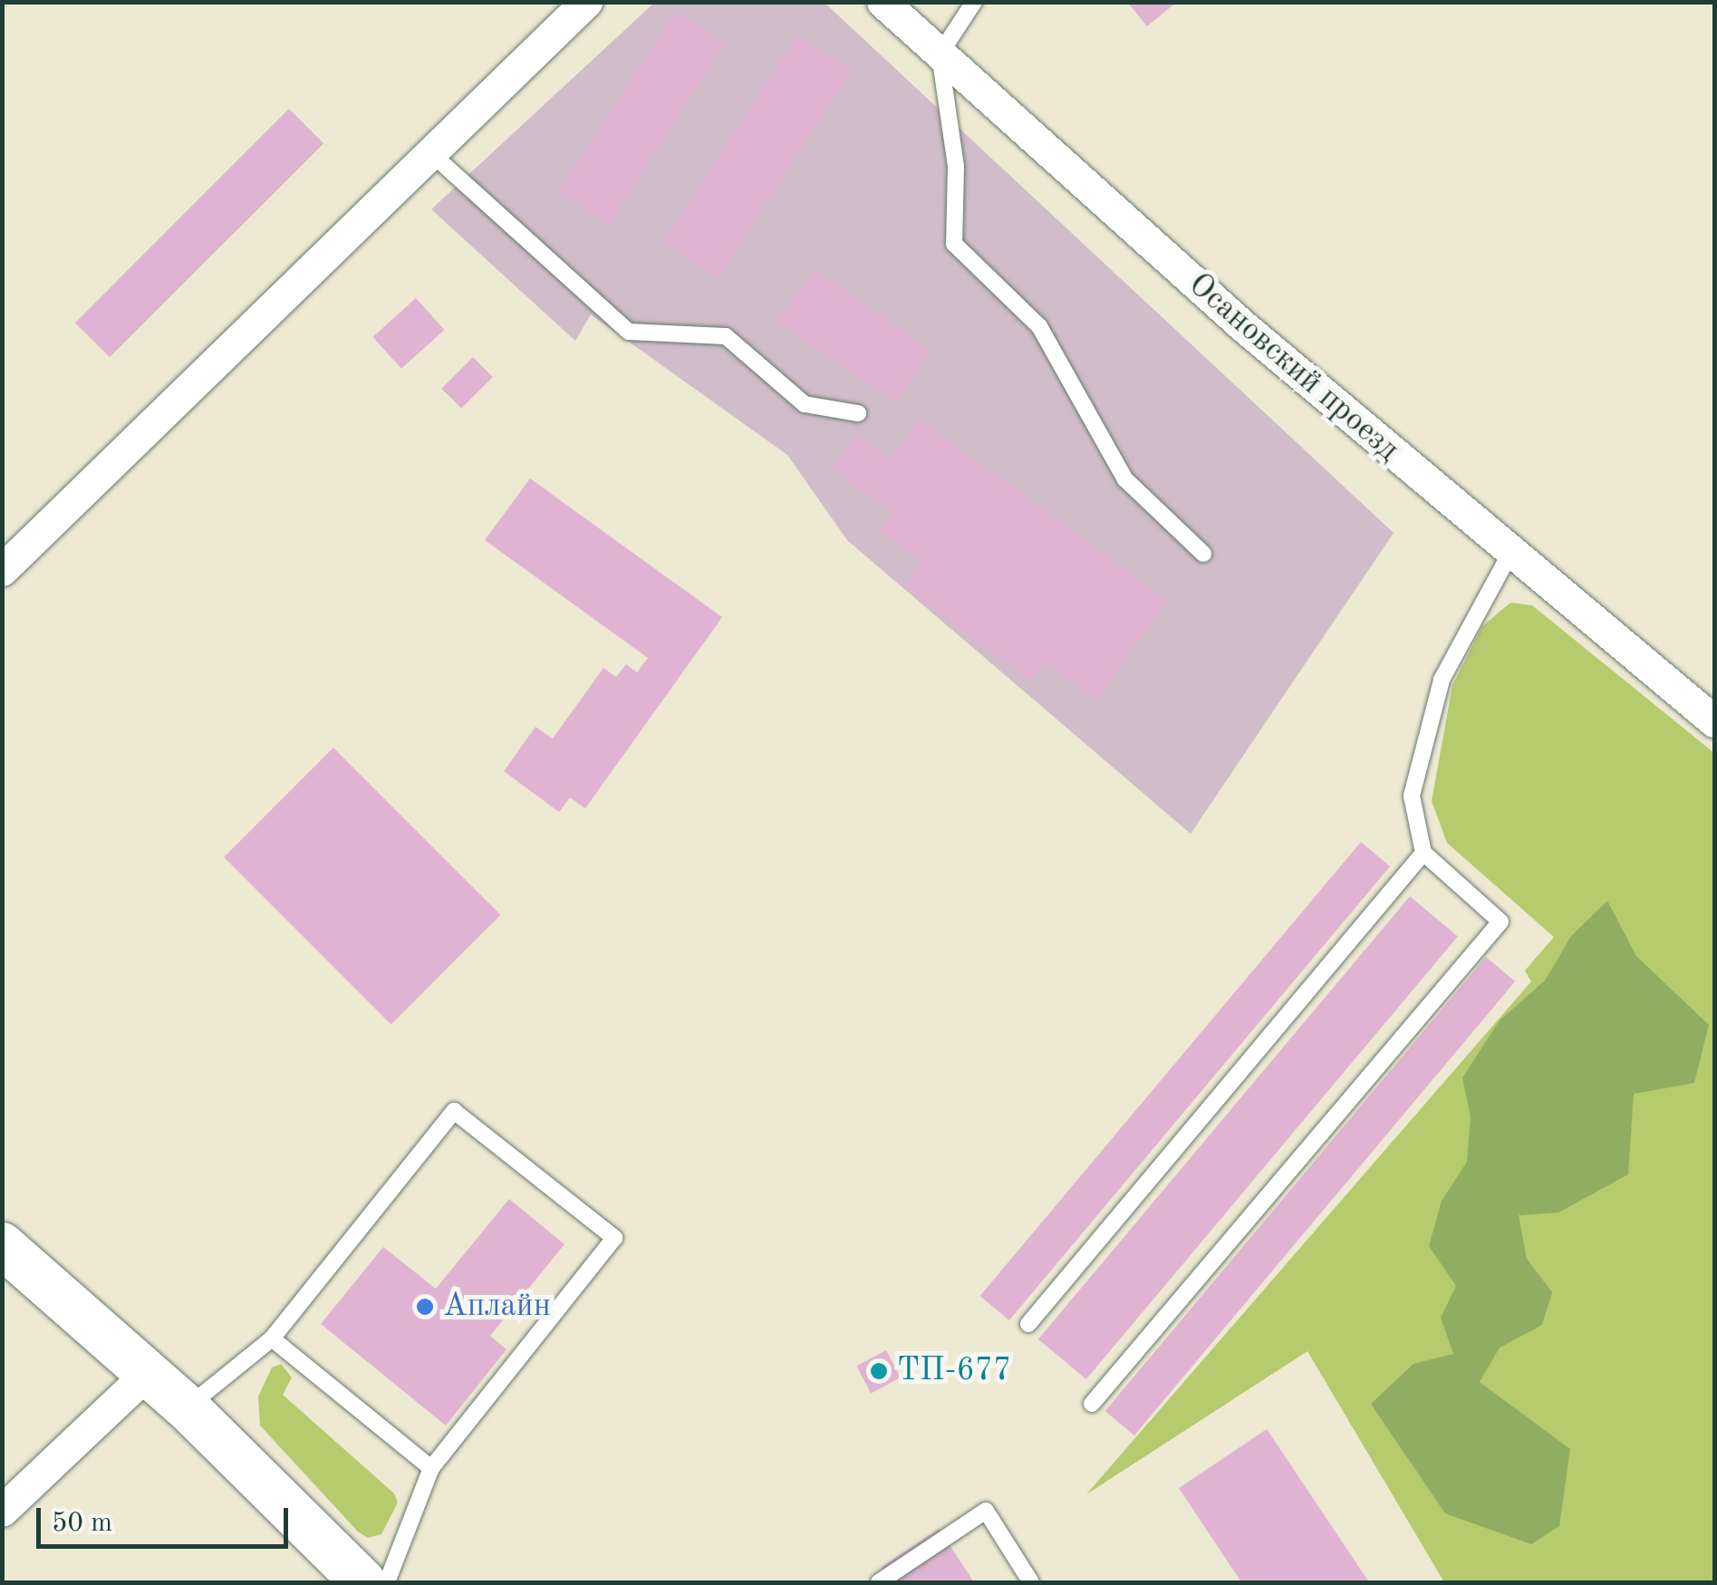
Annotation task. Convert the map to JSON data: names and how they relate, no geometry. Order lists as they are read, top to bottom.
{
  "streets": {
    "street": ["Осановский проезд"]
  },
  "places": ["Аплайн", "ТП-677"],
  "scale_bar": "50 m"
}
